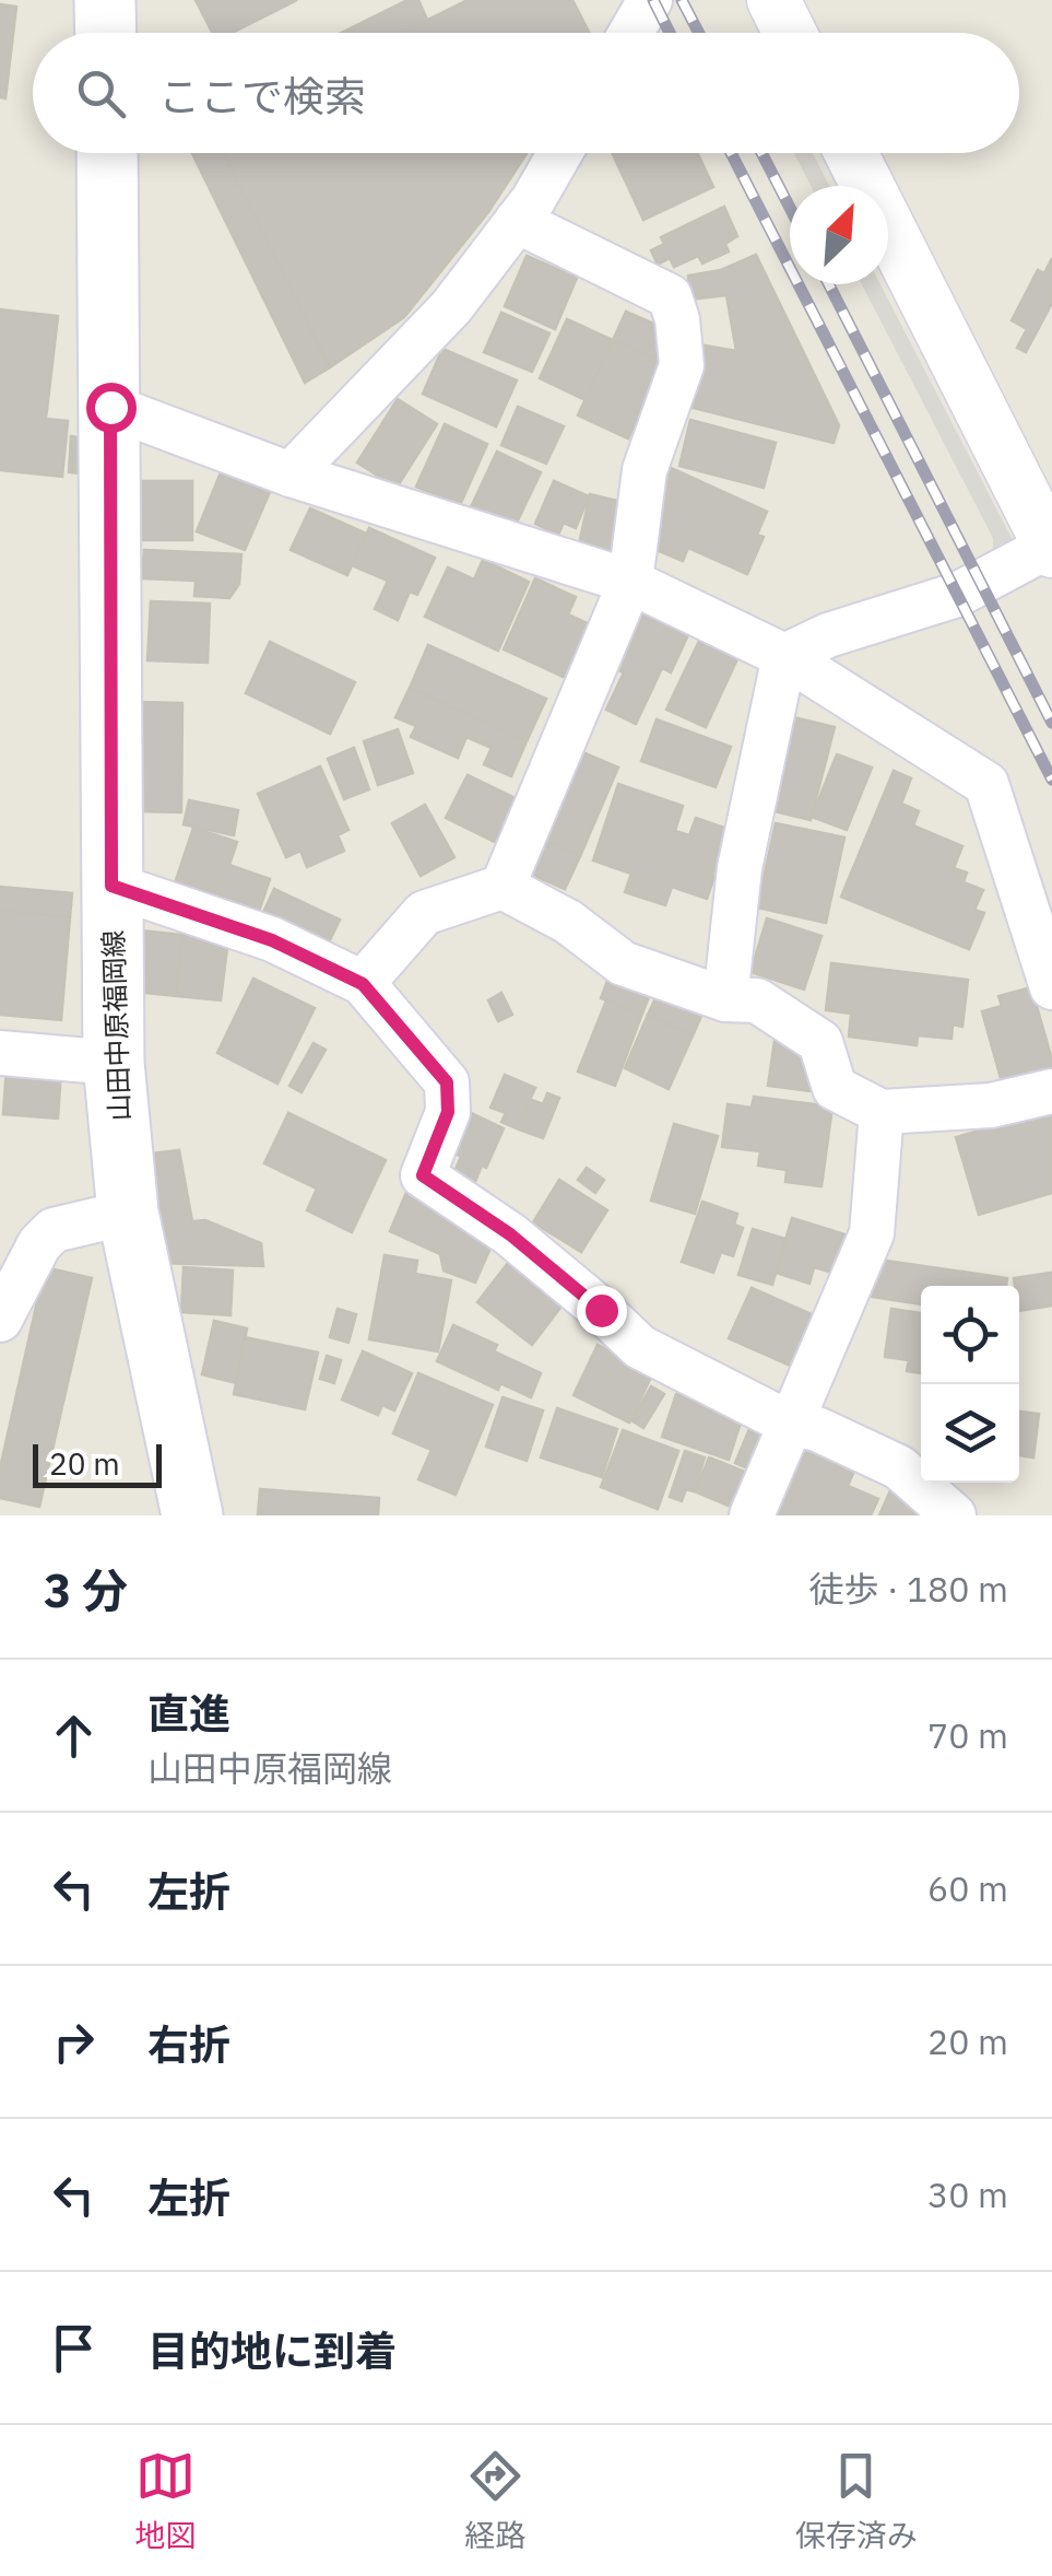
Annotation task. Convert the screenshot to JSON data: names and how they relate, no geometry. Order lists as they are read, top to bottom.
{
  "streets": {
    "main road": ["山田中原福岡線"]
  },
  "scale_bar": "20 m",
  "north": "top right",
  "page": {
    "search": "ここで検索",
    "scale": "20 m",
    "heading": ["3 分", "徒歩 · 180 m"],
    "list": [
      ["直進", "山田中原福岡線", "70 m"],
      ["左折", "60 m"],
      ["右折", "20 m"],
      ["左折", "30 m"],
      "目的地に到着"
    ],
    "nav": ["地図", "経路", "保存済み"]
  }
}
